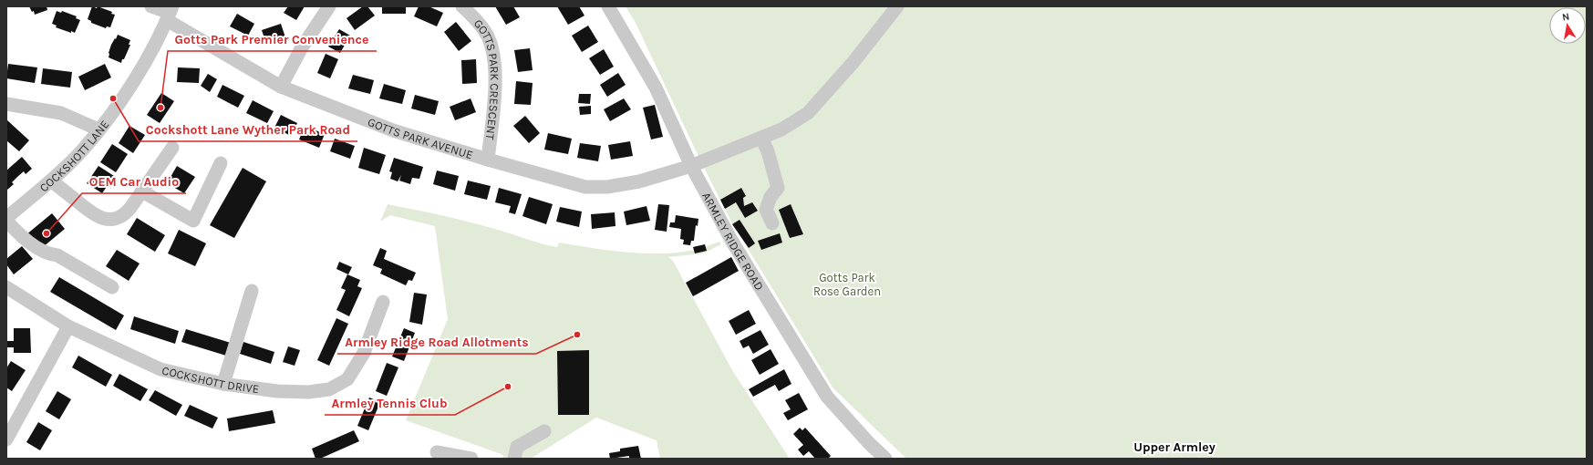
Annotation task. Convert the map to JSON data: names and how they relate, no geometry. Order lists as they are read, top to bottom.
{
  "streets": {
    "street": [
      "GOTTS PARK CRESCENT",
      "GOTTS PARK AVENUE",
      "COCKSHOTT LANE",
      "ARMLEY RIDGE ROAD",
      "COCKSHOTT DRIVE"
    ]
  },
  "crossings": [
    ["GOTTS PARK CRESCENT", "GOTTS PARK AVENUE"],
    ["GOTTS PARK AVENUE", "COCKSHOTT LANE"],
    ["GOTTS PARK AVENUE", "ARMLEY RIDGE ROAD"]
  ],
  "districts": ["Upper Armley"],
  "parks": ["Gotts Park Rose Garden"],
  "places": [
    "Cockshott Lane Wyther Park Road",
    "Gotts Park Premier Convenience",
    "OEM Car Audio",
    "Armley Ridge Road Allotments",
    "Armley Tennis Club"
  ],
  "north": "top"
}
